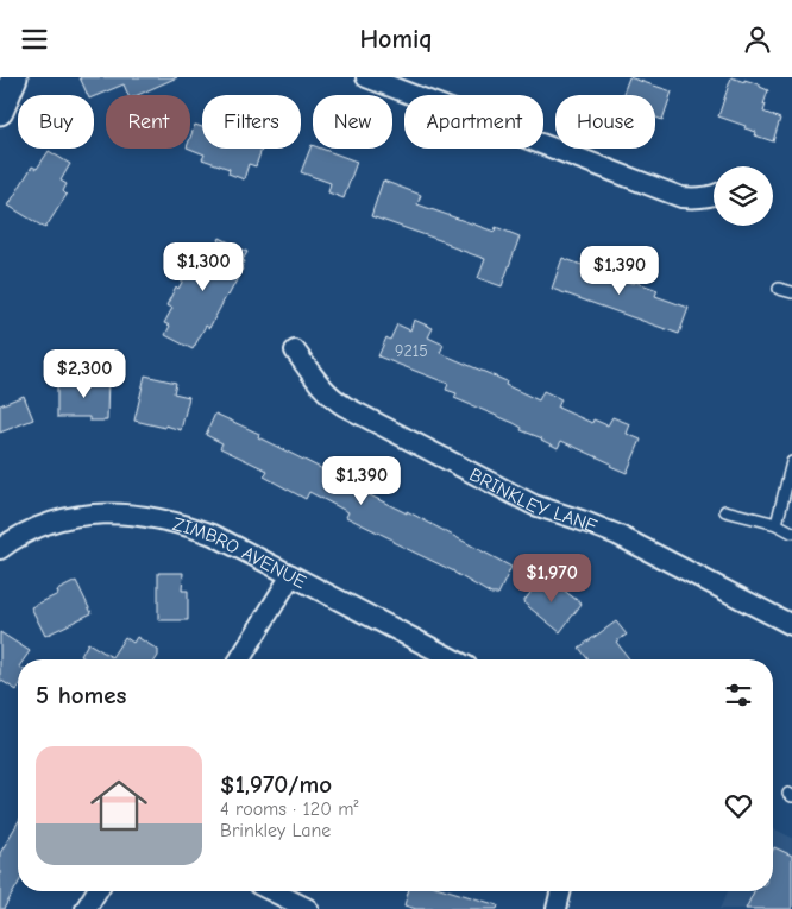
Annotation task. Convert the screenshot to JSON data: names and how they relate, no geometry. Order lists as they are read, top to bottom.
{
  "streets": {
    "street": ["BRINKLEY LANE", "ZIMBRO AVENUE"]
  },
  "house_numbers": ["9215"],
  "page": {
    "header": "Homiq",
    "chip": [
      "Buy",
      "Rent",
      "Filters",
      "New",
      "Apartment",
      "House"
    ],
    "price": [
      "$1,300",
      "$1,390",
      "$2,300",
      "$1,390",
      "$1,970"
    ],
    "heading": "5 homes",
    "list": [
      {
        "name": "$1,970/mo",
        "note": "4 rooms · 120 m² · Brinkley Lane"
      }
    ]
  }
}
